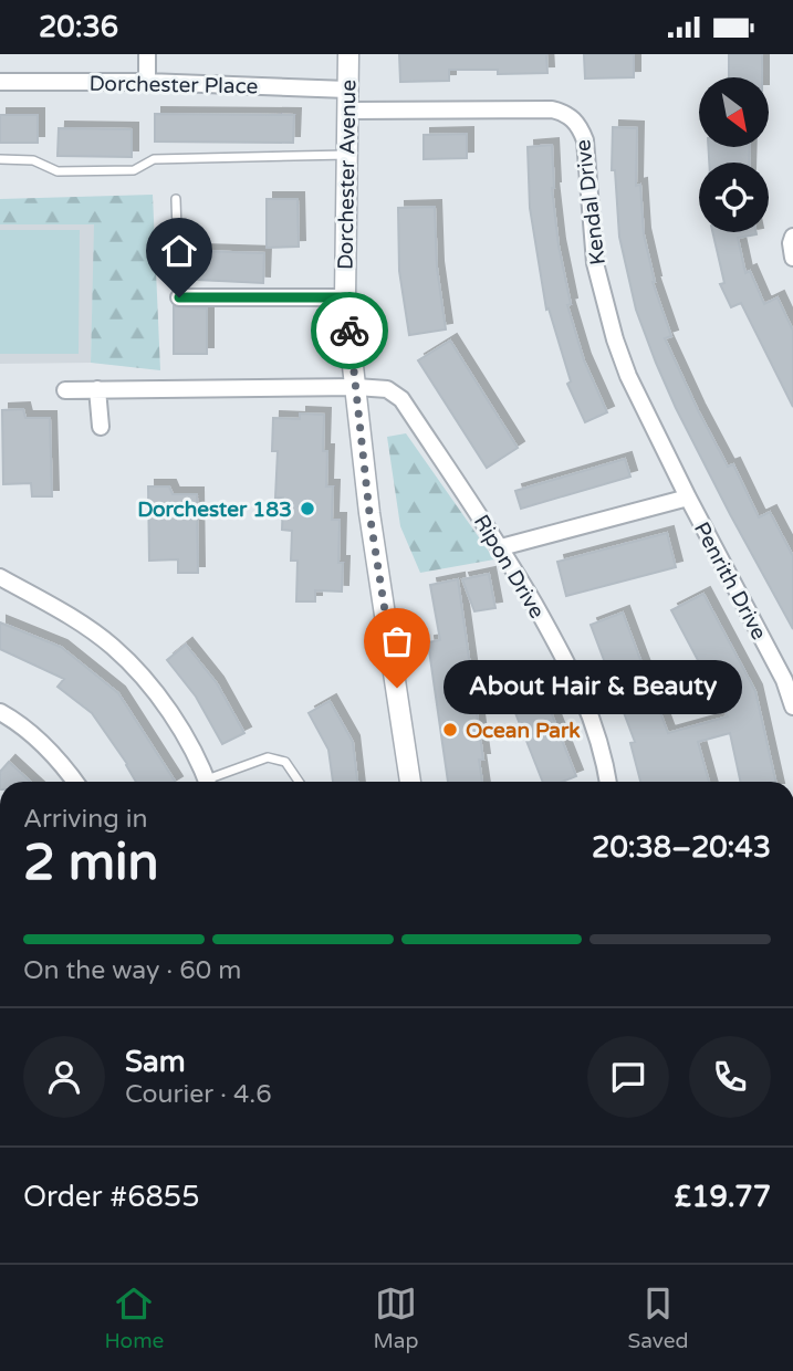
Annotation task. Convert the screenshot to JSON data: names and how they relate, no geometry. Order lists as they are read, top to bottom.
{
  "streets": {
    "street": [
      "Dorchester Place",
      "Dorchester Avenue",
      "Kendal Drive",
      "Ripon Drive",
      "Penrith Drive"
    ]
  },
  "crossings": [
    ["Dorchester Place", "Dorchester Avenue"],
    ["Dorchester Avenue", "Kendal Drive"],
    ["Dorchester Avenue", "Ripon Drive"],
    ["Kendal Drive", "Penrith Drive"]
  ],
  "places": ["Dorchester 183", "About Hair & Beauty", "Ocean Park"],
  "north": "bottom right",
  "page": {
    "status": "20:36",
    "bubble": "About Hair & Beauty",
    "heading": ["2 min", "Arriving in", "20:38–20:43"],
    "panel": [
      "Sam",
      "Courier · 4.6",
      "Order #6855",
      "£19.77"
    ],
    "bar": "On the way · 60 m",
    "tabs": ["Home", "Map", "Saved"]
  }
}
